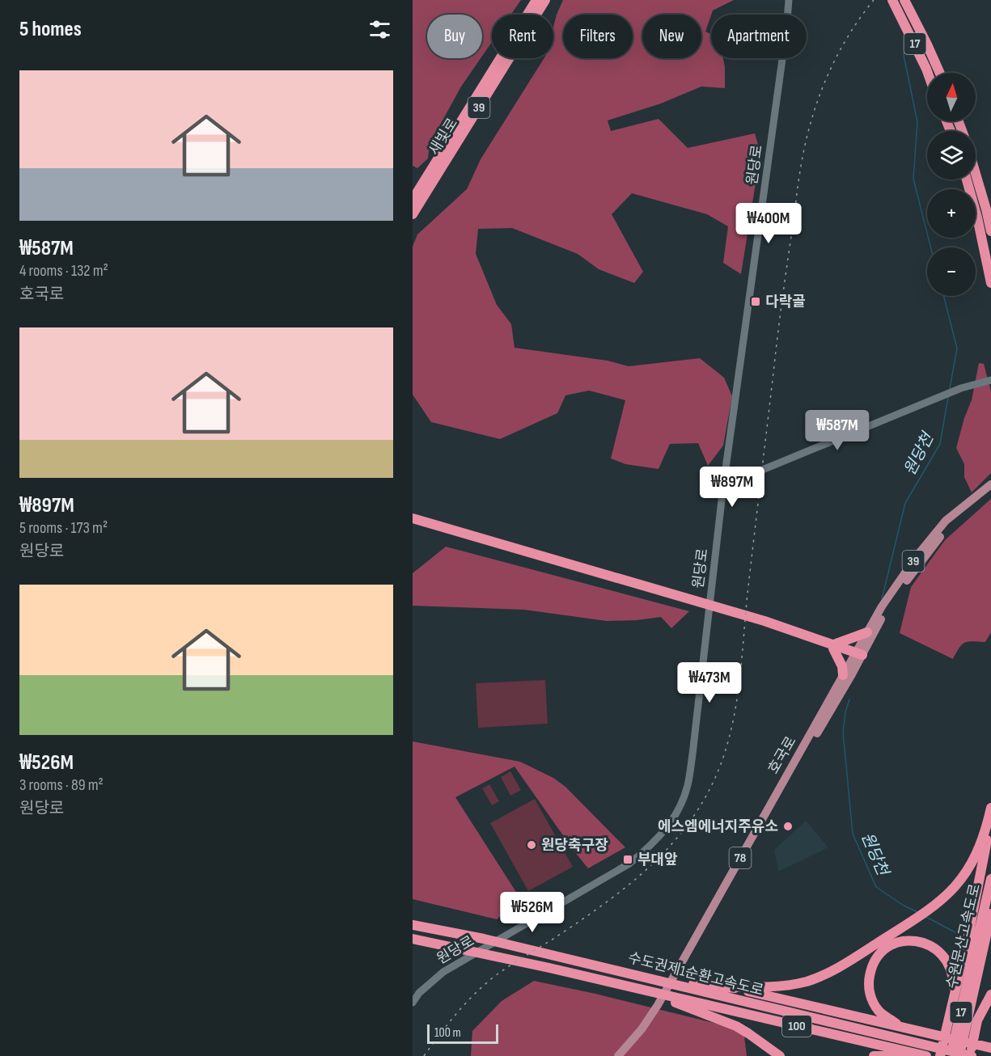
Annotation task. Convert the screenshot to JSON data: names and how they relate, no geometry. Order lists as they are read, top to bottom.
{
  "streets": {
    "highway": [
      "17",
      "39",
      "새빛로",
      "수원문산고속도로",
      "수도권제1순환고속도로",
      "100"
    ],
    "main road": ["원당로", "호국로", "78"]
  },
  "water": ["원당천"],
  "places": {
    "transit": ["다락골", "부대앞"],
    "other": ["에스엠에너지주유소", "원당축구장"]
  },
  "scale_bar": "100 m",
  "north": "top",
  "page": {
    "heading": "5 homes",
    "chip": [
      "Buy",
      "Rent",
      "Filters",
      "New",
      "Apartment"
    ],
    "list": [
      {
        "name": "₩587M",
        "note": "4 rooms · 132 m² · 호국로"
      },
      {
        "name": "₩897M",
        "note": "5 rooms · 173 m² · 원당로"
      },
      {
        "name": "₩526M",
        "note": "3 rooms · 89 m² · 원당로"
      }
    ],
    "map_buttons": ["+", "−"],
    "price": [
      "₩400M",
      "₩587M",
      "₩897M",
      "₩473M",
      "₩526M"
    ],
    "scale": "100 m"
  }
}
